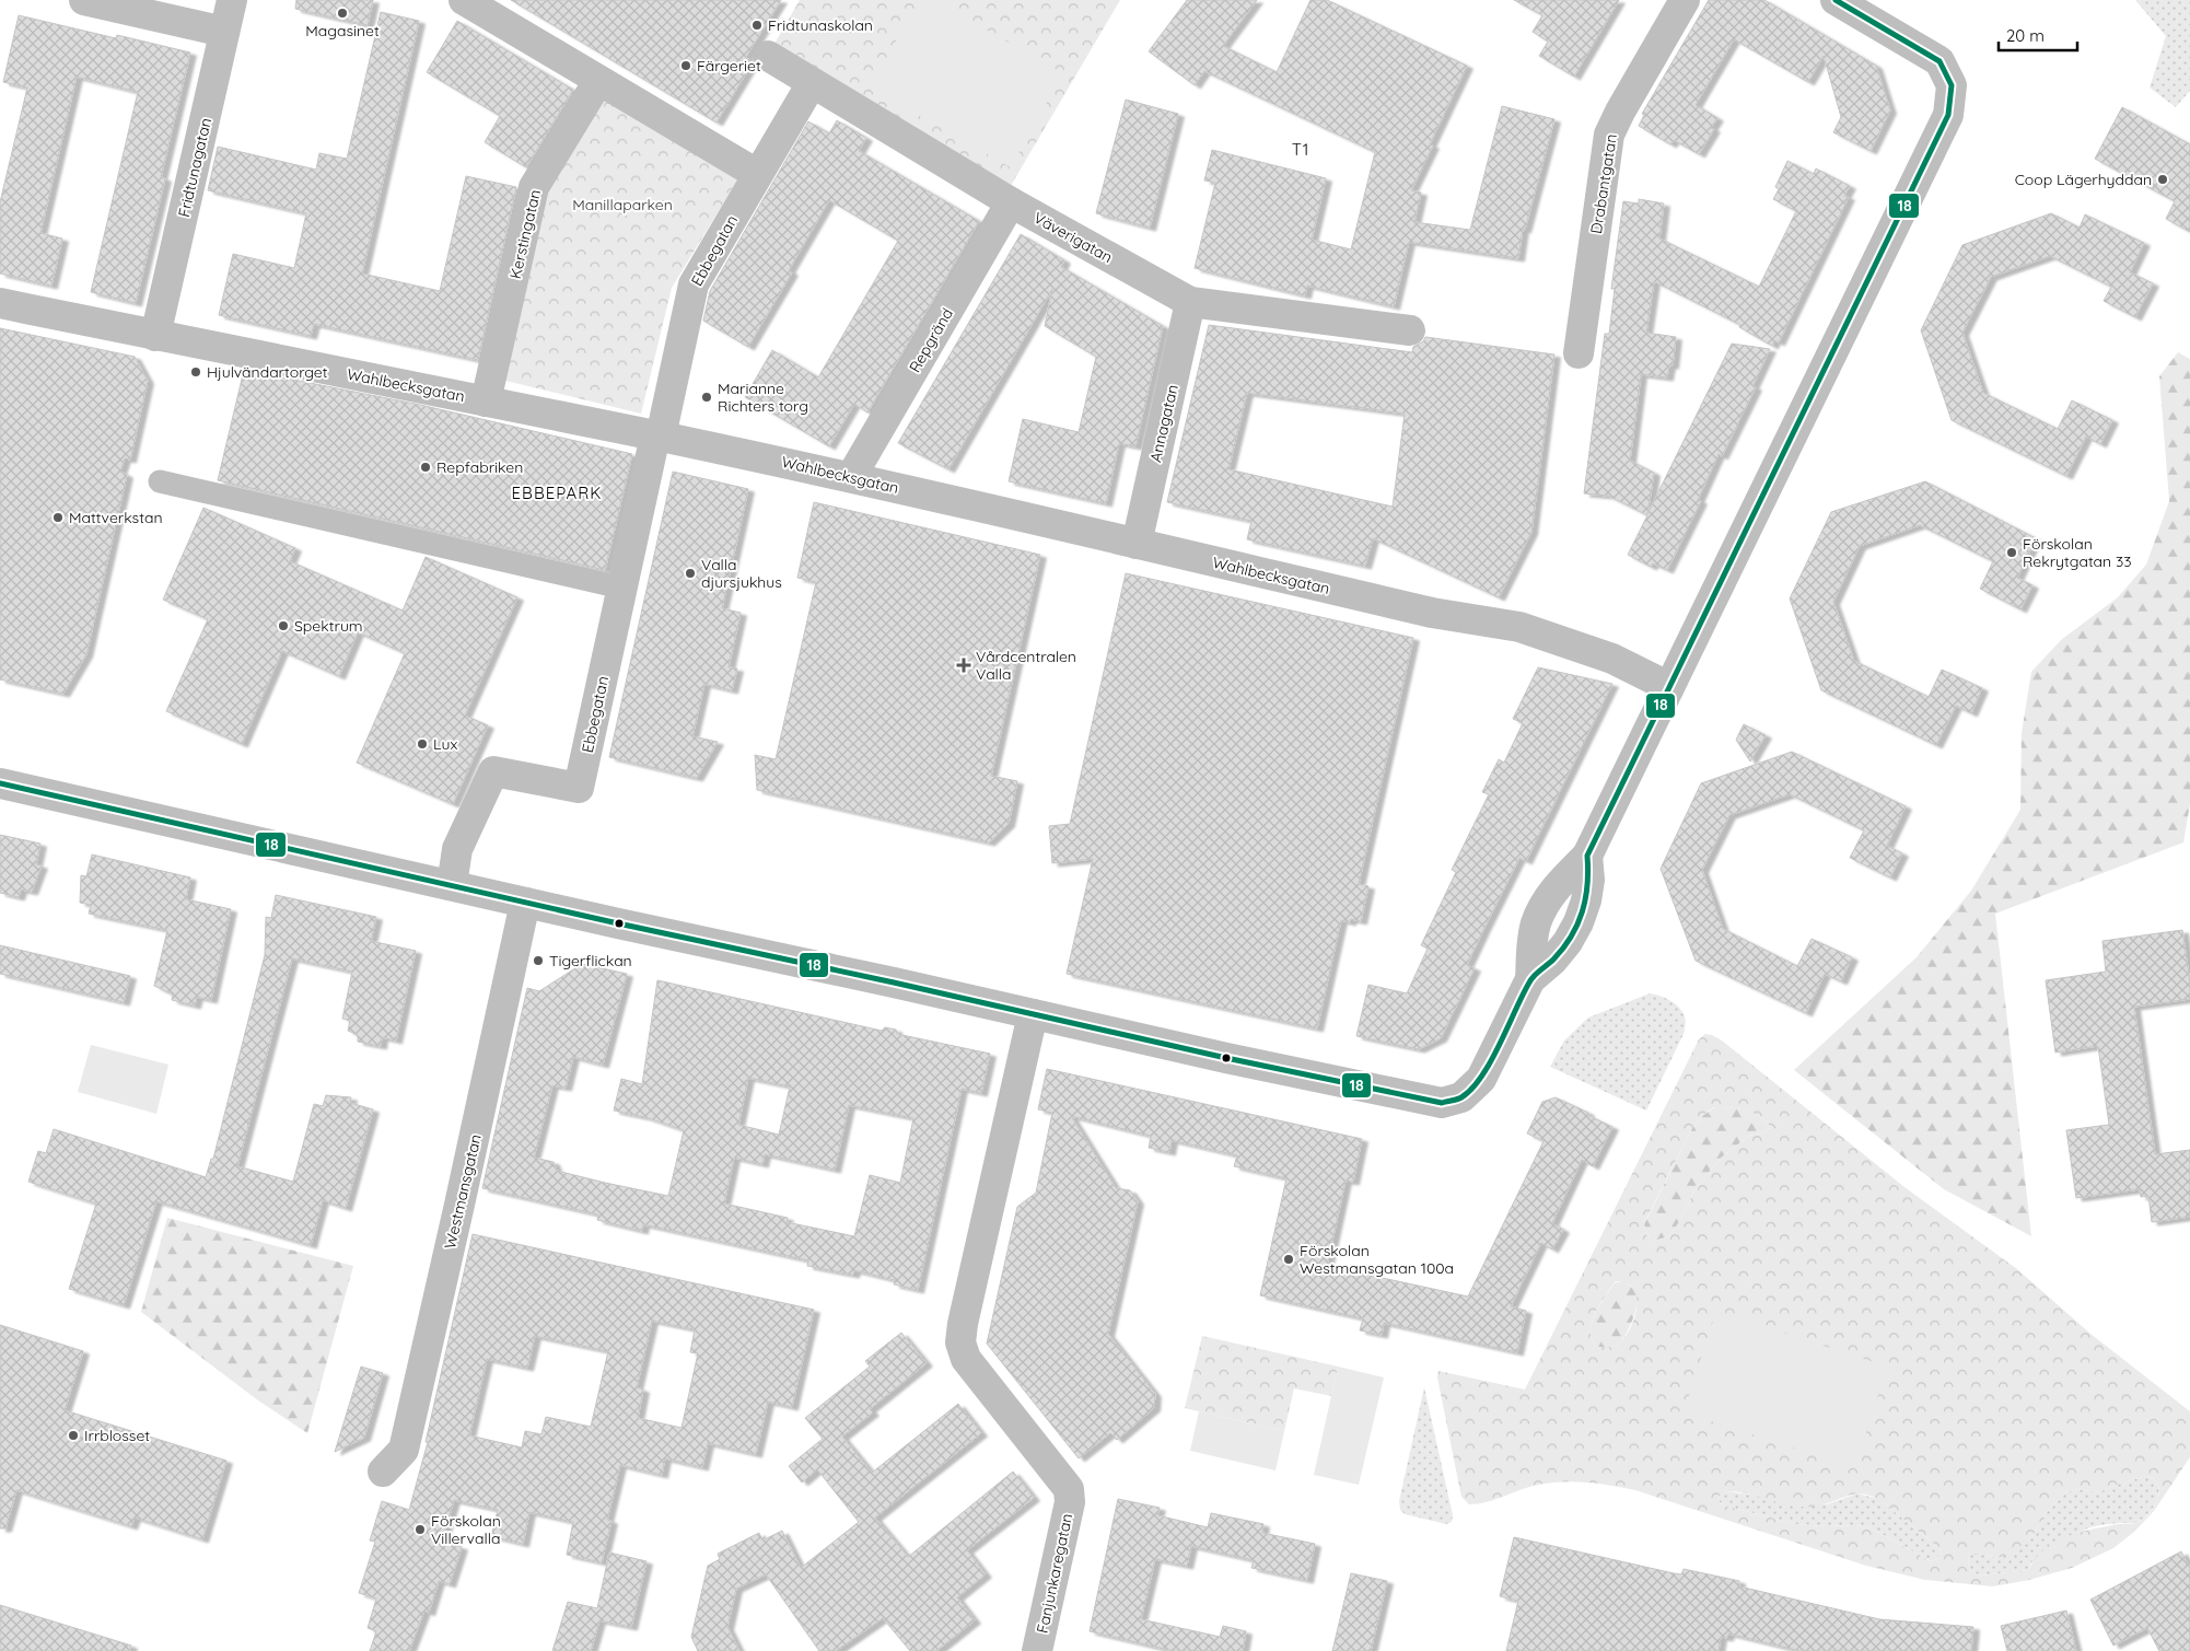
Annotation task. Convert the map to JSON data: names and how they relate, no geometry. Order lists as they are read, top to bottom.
{
  "streets": {
    "street": [
      "Fridtunagatan",
      "Drabantgatan",
      "Kerstingatan",
      "Väverigatan",
      "Ebbegatan",
      "Repgränd",
      "Wahlbecksgatan",
      "Annagatan",
      "Westmansgatan",
      "Fanjunkaregatan"
    ]
  },
  "crossings": [
    ["Fridtunagatan", "Wahlbecksgatan"],
    ["Kerstingatan", "Wahlbecksgatan"],
    ["Väverigatan", "Ebbegatan"],
    ["Väverigatan", "Repgränd"],
    ["Väverigatan", "Annagatan"],
    ["Ebbegatan", "Wahlbecksgatan"],
    ["Repgränd", "Wahlbecksgatan"],
    ["Wahlbecksgatan", "Annagatan"]
  ],
  "districts": ["T1", "EBBEPARK"],
  "parks": ["Manillaparken"],
  "places": {
    "other": [
      "Magasinet",
      "Fridtunaskolan",
      "Färgeriet",
      "Coop Lägerhyddan",
      "Hjulvändartorget",
      "Marianne Richters torg",
      "Repfabriken",
      "Mattverkstan",
      "Förskolan Rekrytgatan 33",
      "Valla djursjukhus",
      "Spektrum",
      "Lux",
      "Tigerflickan",
      "Förskolan Westmansgatan 100a",
      "Irrblosset",
      "Förskolan Villervalla"
    ],
    "health": ["Vårdcentralen Valla"]
  },
  "lines": ["transit line 18"],
  "scale_bar": "20 m"
}
